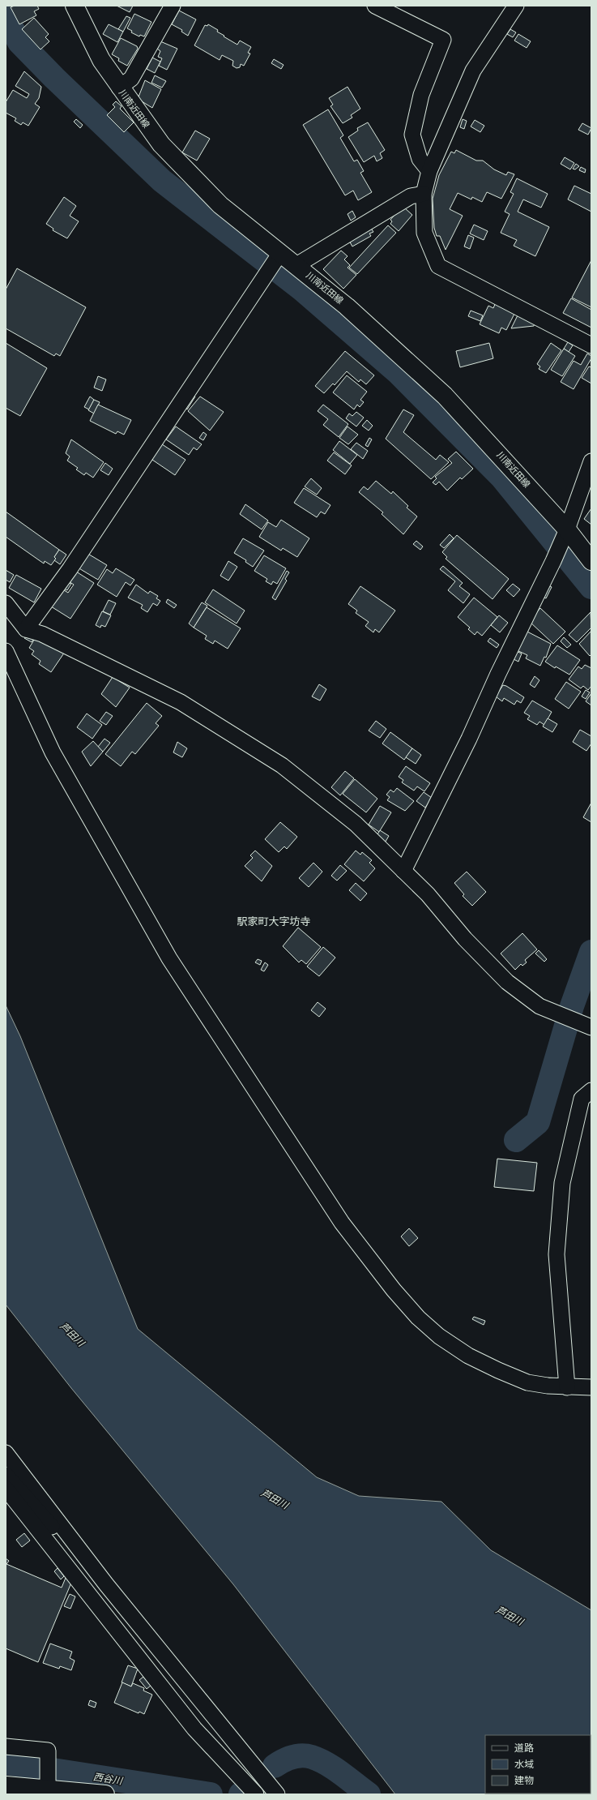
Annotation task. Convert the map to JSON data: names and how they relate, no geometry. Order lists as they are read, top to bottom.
{
  "streets": {
    "main road": ["川南近田線"]
  },
  "districts": ["駅家町大字坊寺"],
  "water": ["芦田川", "西谷川"],
  "legend": ["道路", "水域", "建物"]
}
